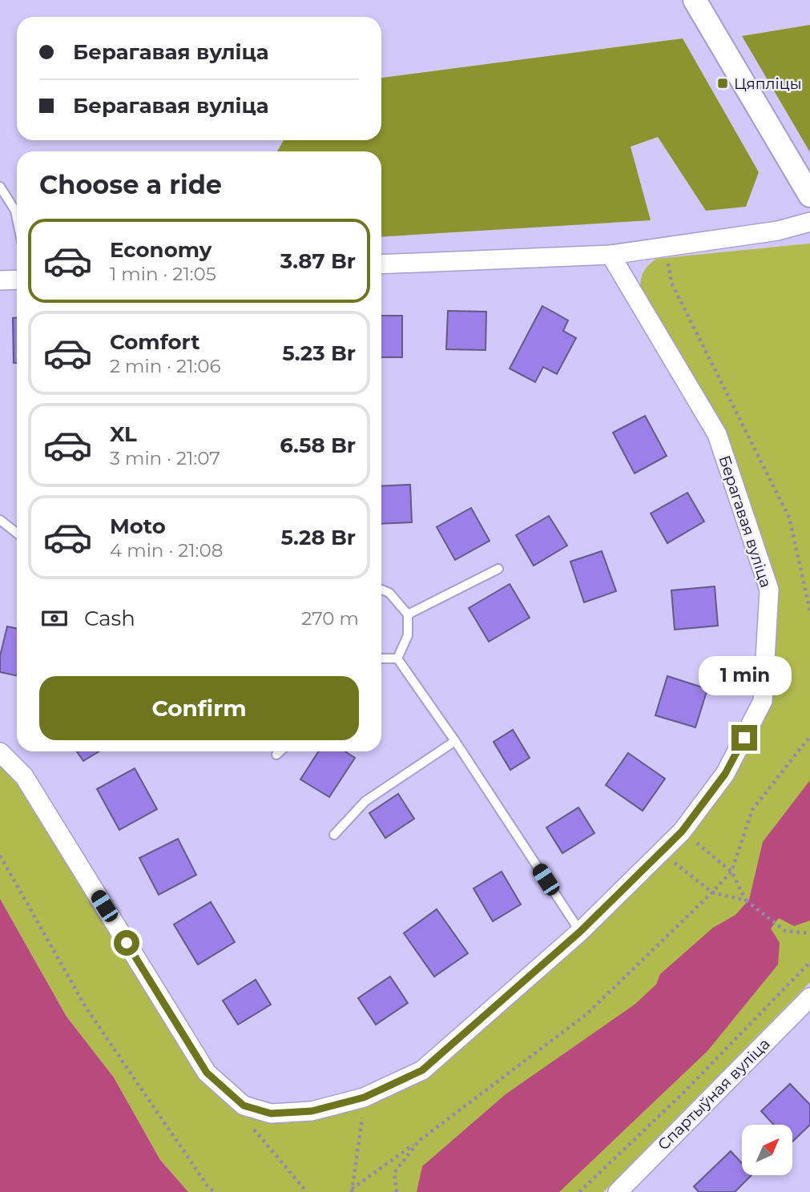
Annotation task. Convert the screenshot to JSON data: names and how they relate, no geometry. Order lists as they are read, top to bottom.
{
  "streets": {
    "street": ["Берагавая вуліца", "Спартыўная вуліца"]
  },
  "places": {
    "transit": ["Цяпліцы"]
  },
  "north": "top right",
  "page": {
    "banner": ["Берагавая вуліца", "Берагавая вуліца"],
    "heading": "Choose a ride",
    "list": [
      {
        "name": "Economy",
        "note": "1 min · 21:05",
        "value": "3.87 Br"
      },
      {
        "name": "Comfort",
        "note": "2 min · 21:06",
        "value": "5.23 Br"
      },
      {
        "name": "XL",
        "note": "3 min · 21:07",
        "value": "6.58 Br"
      },
      {
        "name": "Moto",
        "note": "4 min · 21:08",
        "value": "5.28 Br"
      }
    ],
    "pay": ["Cash", "270 m"],
    "bubble": "1 min",
    "buttons": "Confirm"
  }
}
